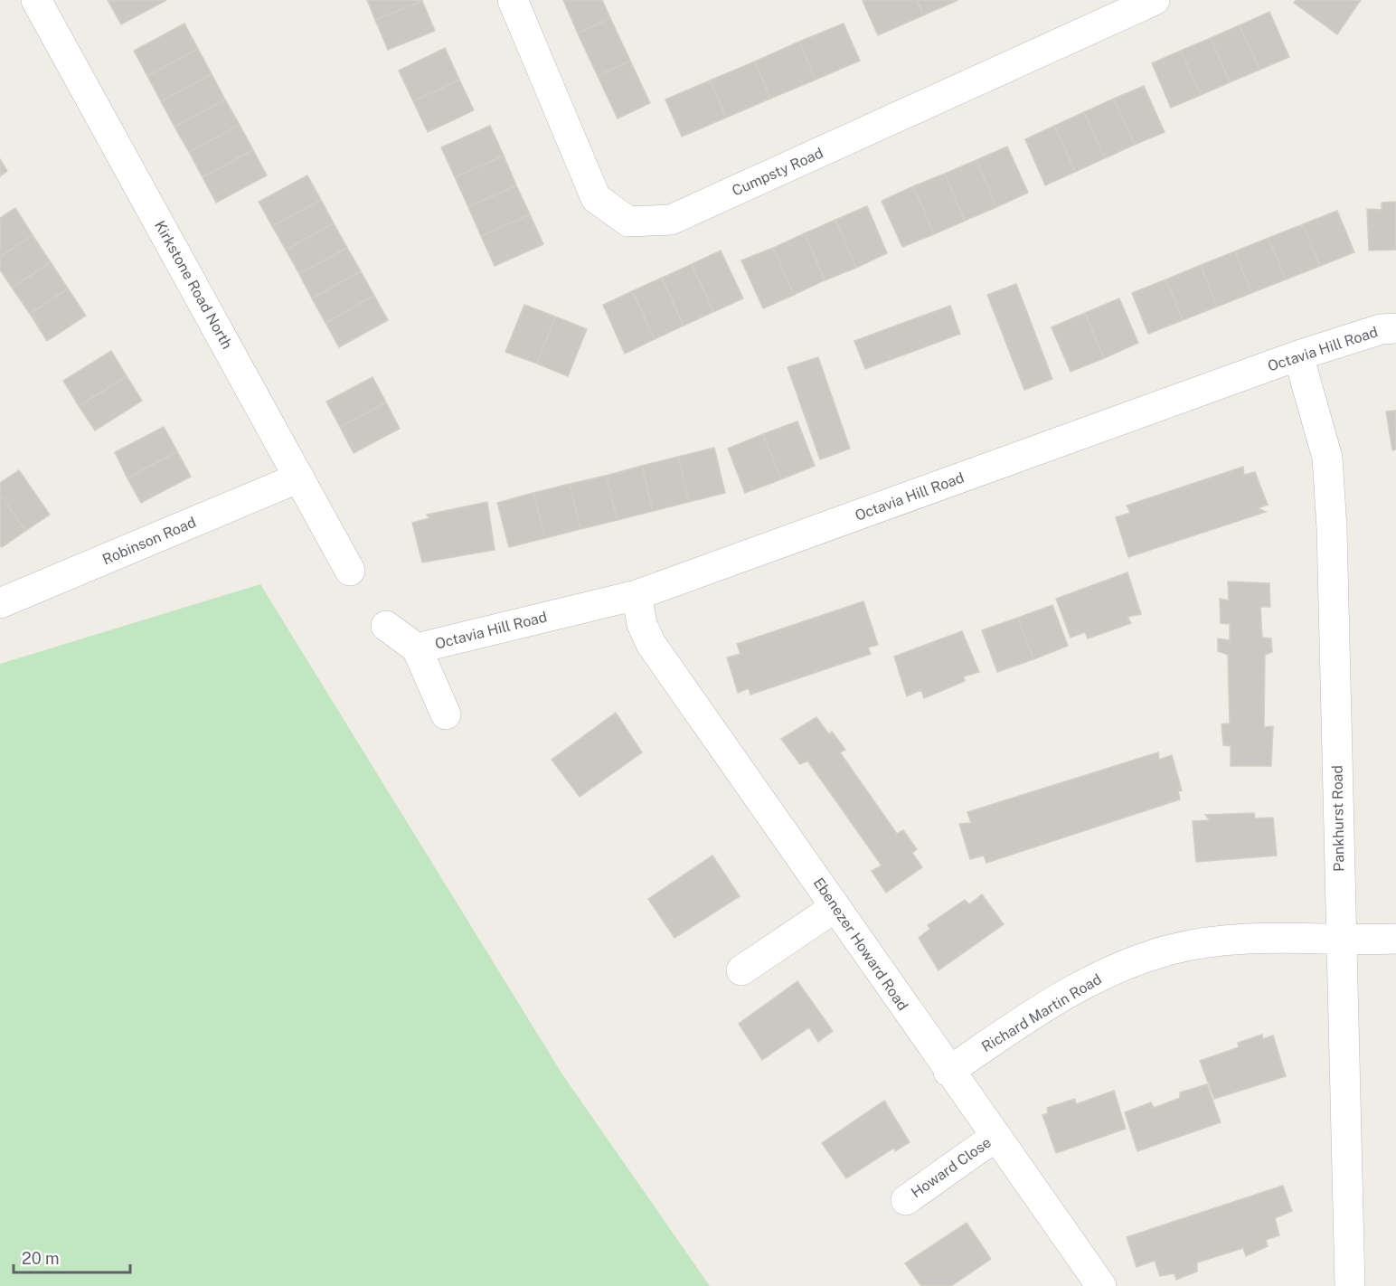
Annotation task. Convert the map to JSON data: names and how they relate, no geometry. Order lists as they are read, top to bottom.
{
  "streets": {
    "street": [
      "Cumpsty Road",
      "Kirkstone Road North",
      "Octavia Hill Road",
      "Robinson Road",
      "Pankhurst Road",
      "Ebenezer Howard Road",
      "Richard Martin Road",
      "Howard Close"
    ]
  },
  "crossings": [
    ["Kirkstone Road North", "Robinson Road"],
    ["Octavia Hill Road", "Pankhurst Road"],
    ["Octavia Hill Road", "Ebenezer Howard Road"],
    ["Pankhurst Road", "Richard Martin Road"],
    ["Ebenezer Howard Road", "Richard Martin Road"],
    ["Ebenezer Howard Road", "Howard Close"]
  ],
  "scale_bar": "20 m"
}
